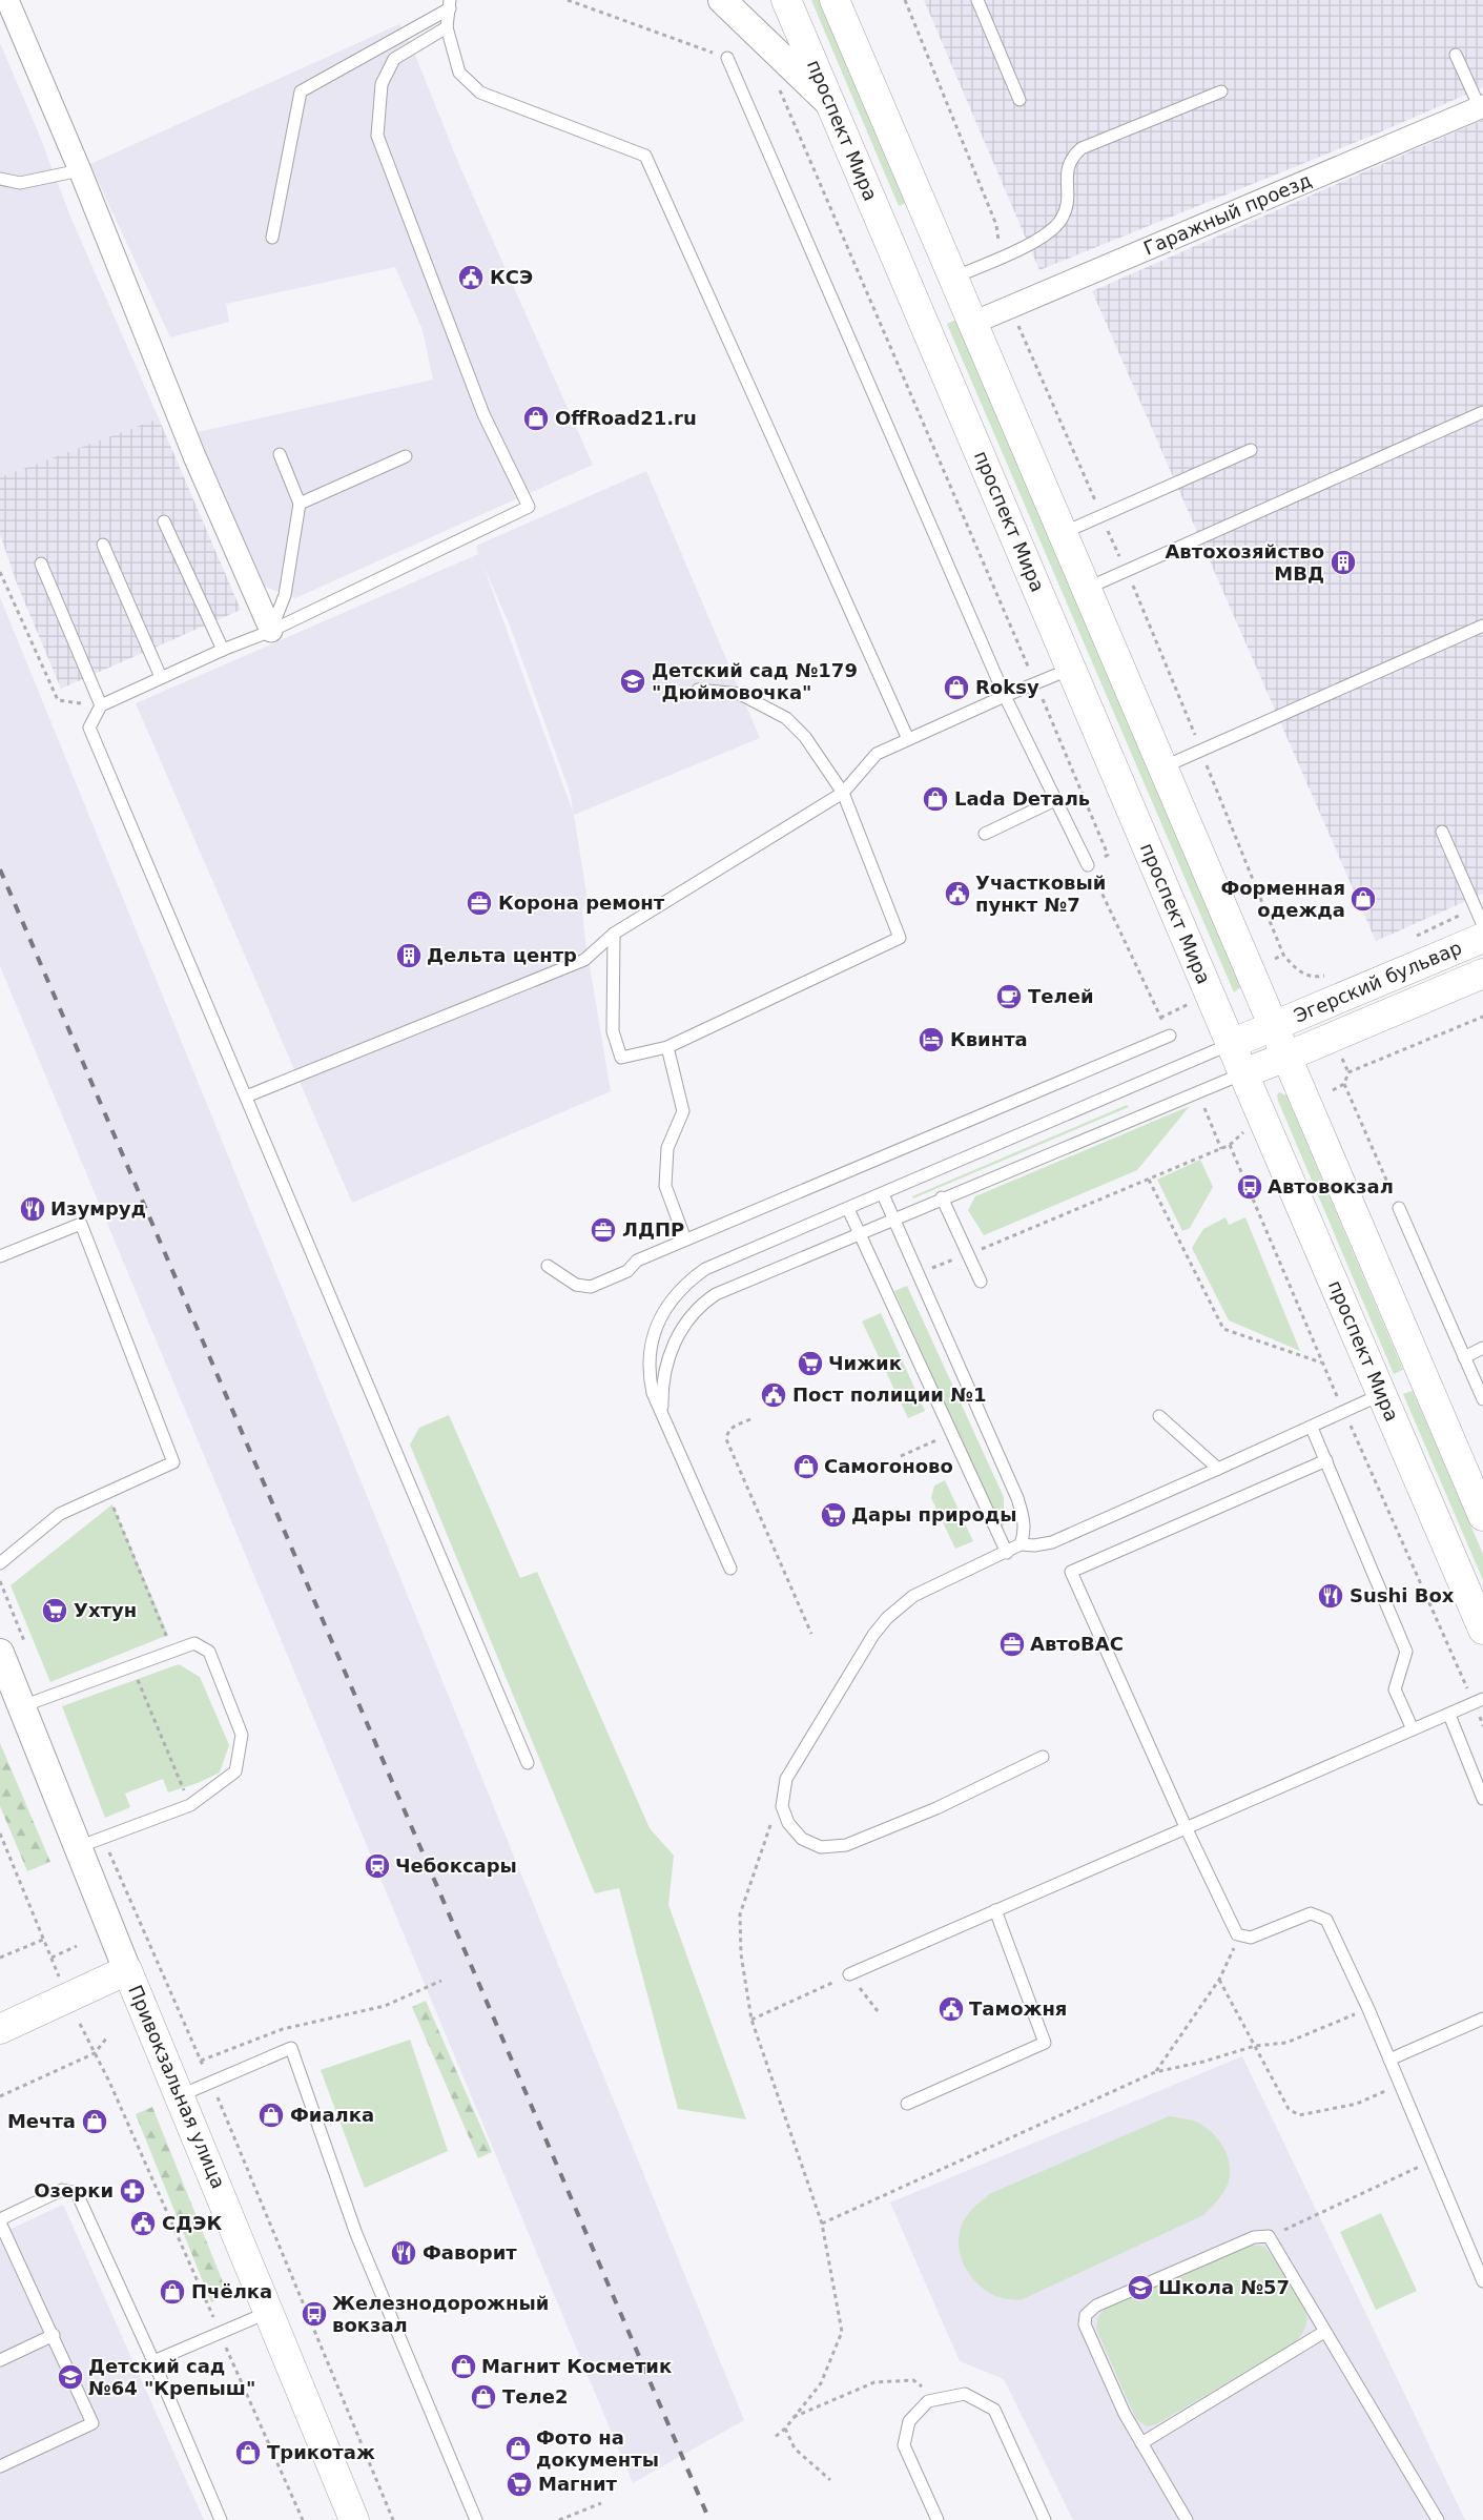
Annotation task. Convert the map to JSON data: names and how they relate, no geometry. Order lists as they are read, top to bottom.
{
  "streets": {
    "main road": ["проспект Мира", "Эгерский бульвар", "Привокзальная улица"],
    "street": ["Гаражный проезд"]
  },
  "crossings": [
    ["проспект Мира", "Эгерский бульвар"]
  ],
  "places": {
    "public building": [
      "КСЭ",
      "Участковый пункт №7",
      "Пост полиции №1",
      "Таможня",
      "СДЭК"
    ],
    "shop": [
      "OffRoad21.ru",
      "Roksy",
      "Lada Dеталь",
      "Форменная одежда",
      "Самогоново",
      "Фиалка",
      "Мечта",
      "Пчёлка",
      "Магнит Косметик",
      "Теле2",
      "Фото на документы",
      "Трикотаж"
    ],
    "building": ["Автохозяйство МВД", "Дельта центр"],
    "school or university": ["Детский сад №179 \"Дюймовочка\"", "Школа №57", "Детский сад №64 \"Крепыш\""],
    "office": ["Корона ремонт", "ЛДПР", "АвтоВАС"],
    "cafe": ["Телей"],
    "hotel": ["Квинта"],
    "bus stop": ["Автовокзал", "Железнодорожный вокзал"],
    "restaurant": ["Изумруд", "Sushi Box", "Фаворит"],
    "supermarket": [
      "Чижик",
      "Дары природы",
      "Ухтун",
      "Магнит"
    ],
    "station": ["Чебоксары"],
    "pharmacy": ["Озерки"]
  }
}
